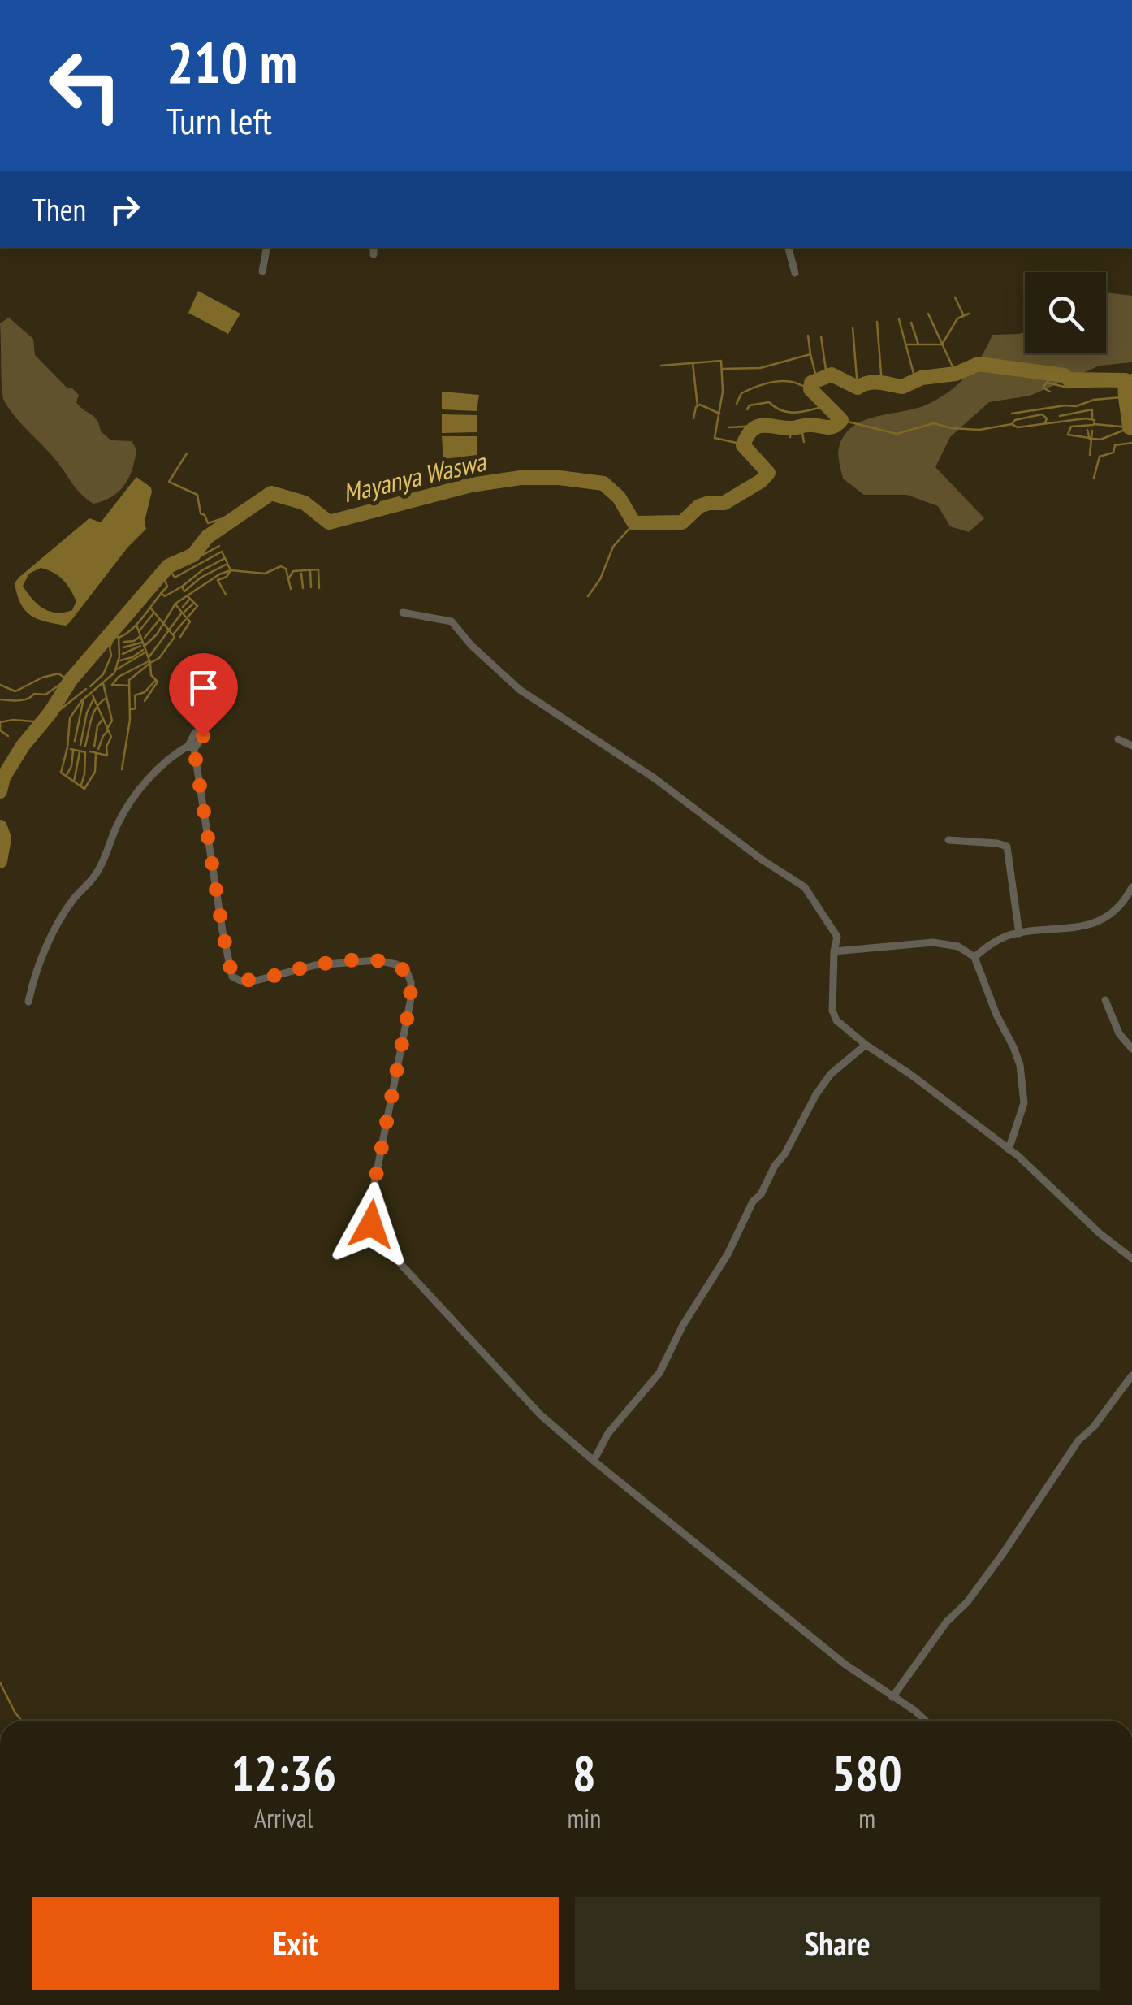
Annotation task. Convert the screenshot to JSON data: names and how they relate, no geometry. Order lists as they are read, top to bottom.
{
  "water": ["Mayanya Waswa"],
  "page": {
    "turn": ["210 m", "Turn left"],
    "then": "Then",
    "eta": [
      "12:36",
      "Arrival",
      "8",
      "min",
      "580",
      "m"
    ],
    "buttons": ["Exit", "Share"]
  }
}
